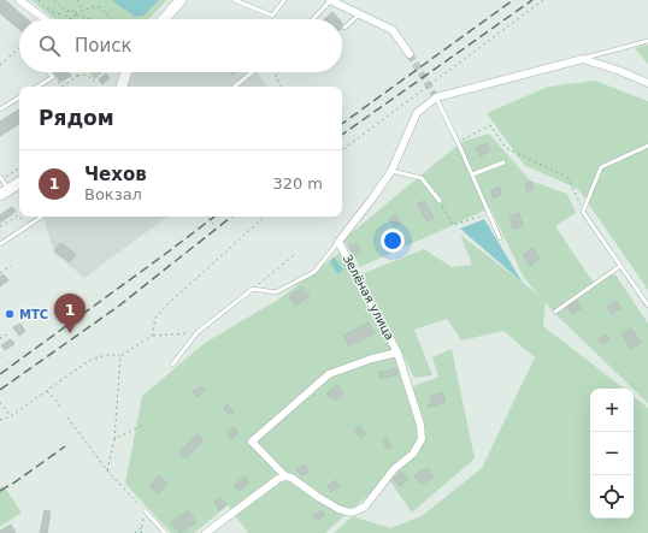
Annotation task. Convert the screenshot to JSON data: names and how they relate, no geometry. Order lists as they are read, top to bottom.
{
  "streets": {
    "street": ["Зелёная улица"]
  },
  "places": ["МТС"],
  "page": {
    "search": "Поиск",
    "heading": "Рядом",
    "list": [
      {
        "mark": "1",
        "name": "Чехов",
        "note": "Вокзал",
        "value": "320 m"
      }
    ],
    "pins": "1",
    "map_buttons": ["+", "−"]
  }
}
